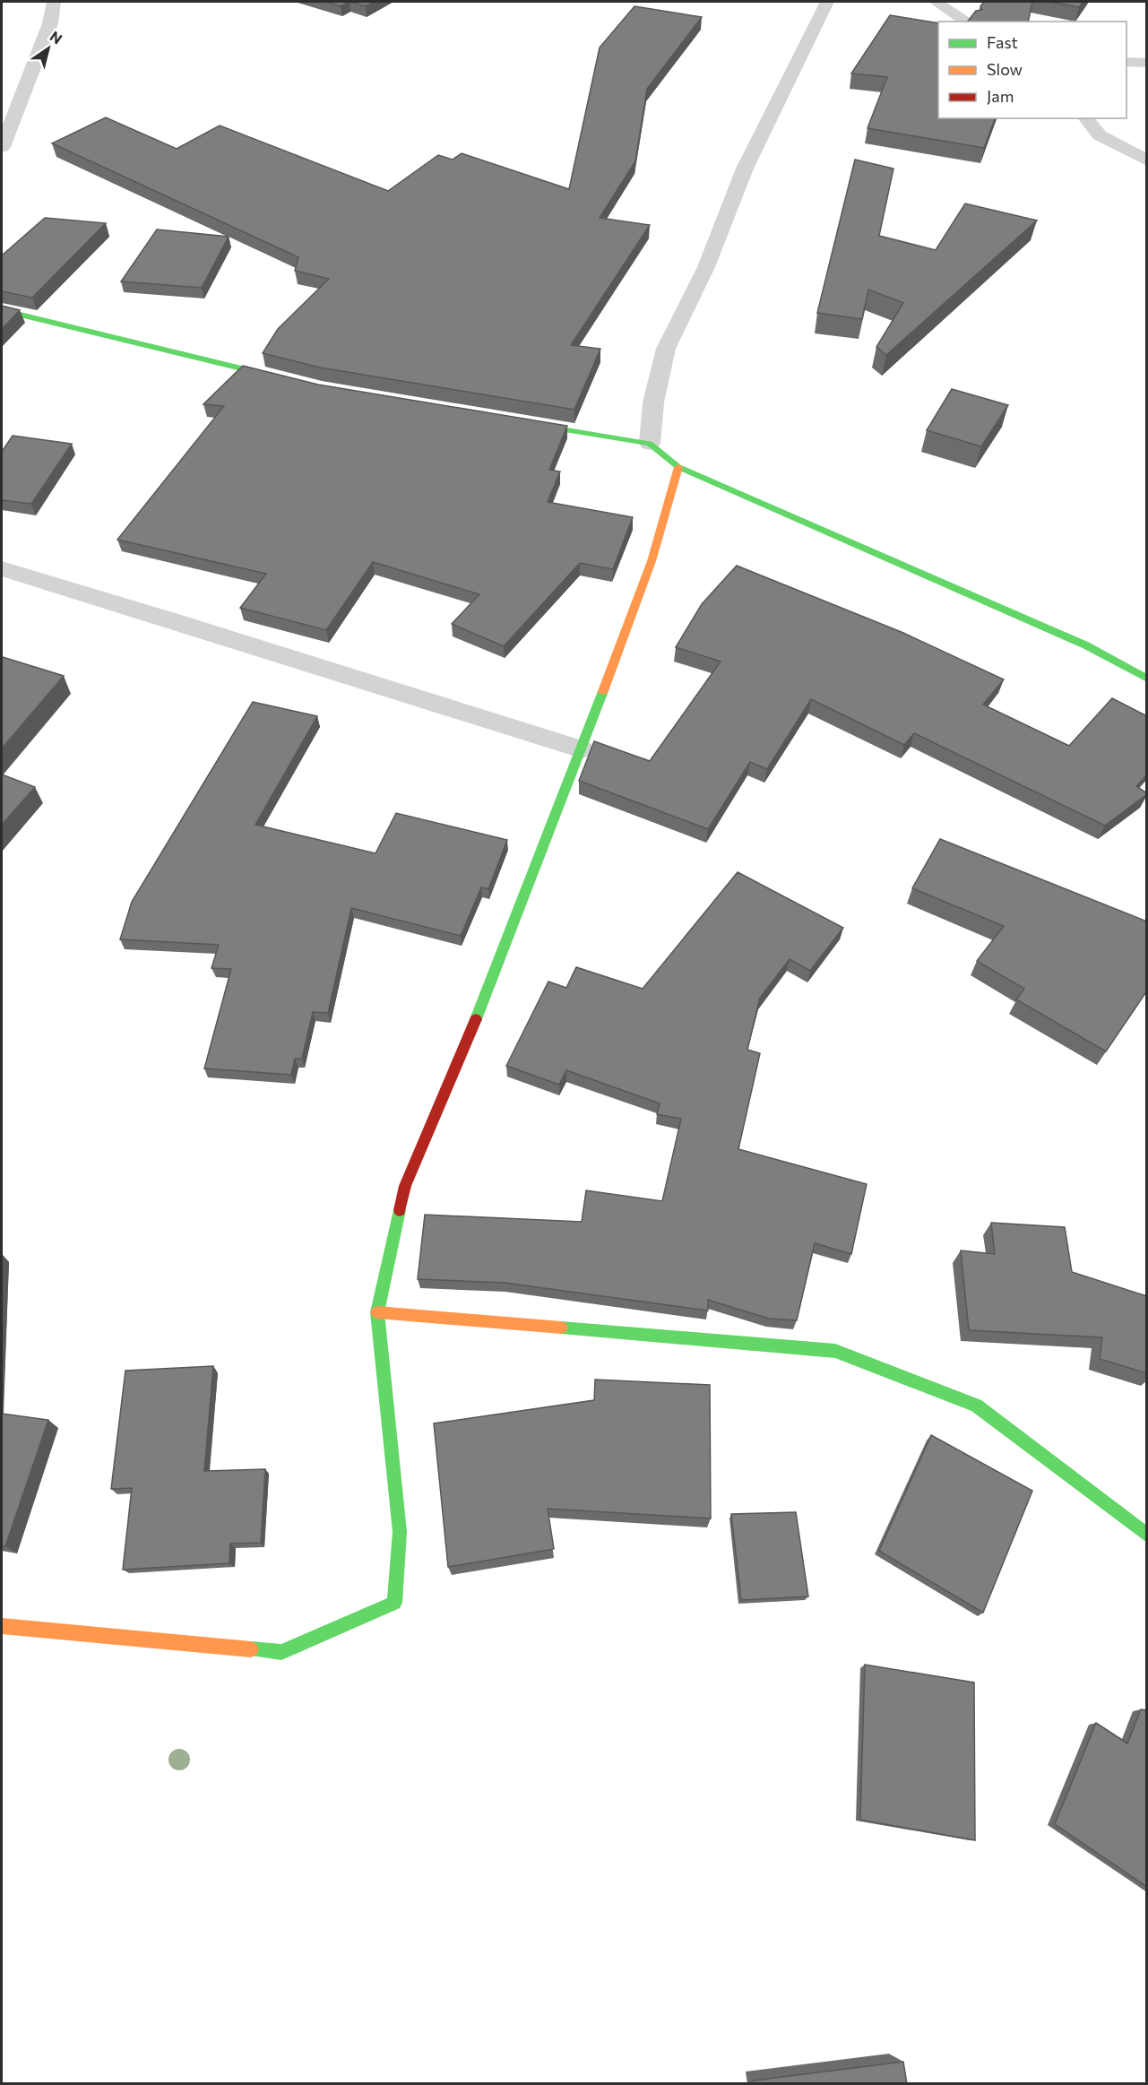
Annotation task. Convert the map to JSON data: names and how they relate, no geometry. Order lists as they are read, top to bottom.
{
  "legend": ["Fast", "Slow", "Jam"],
  "north": "top right"
}
